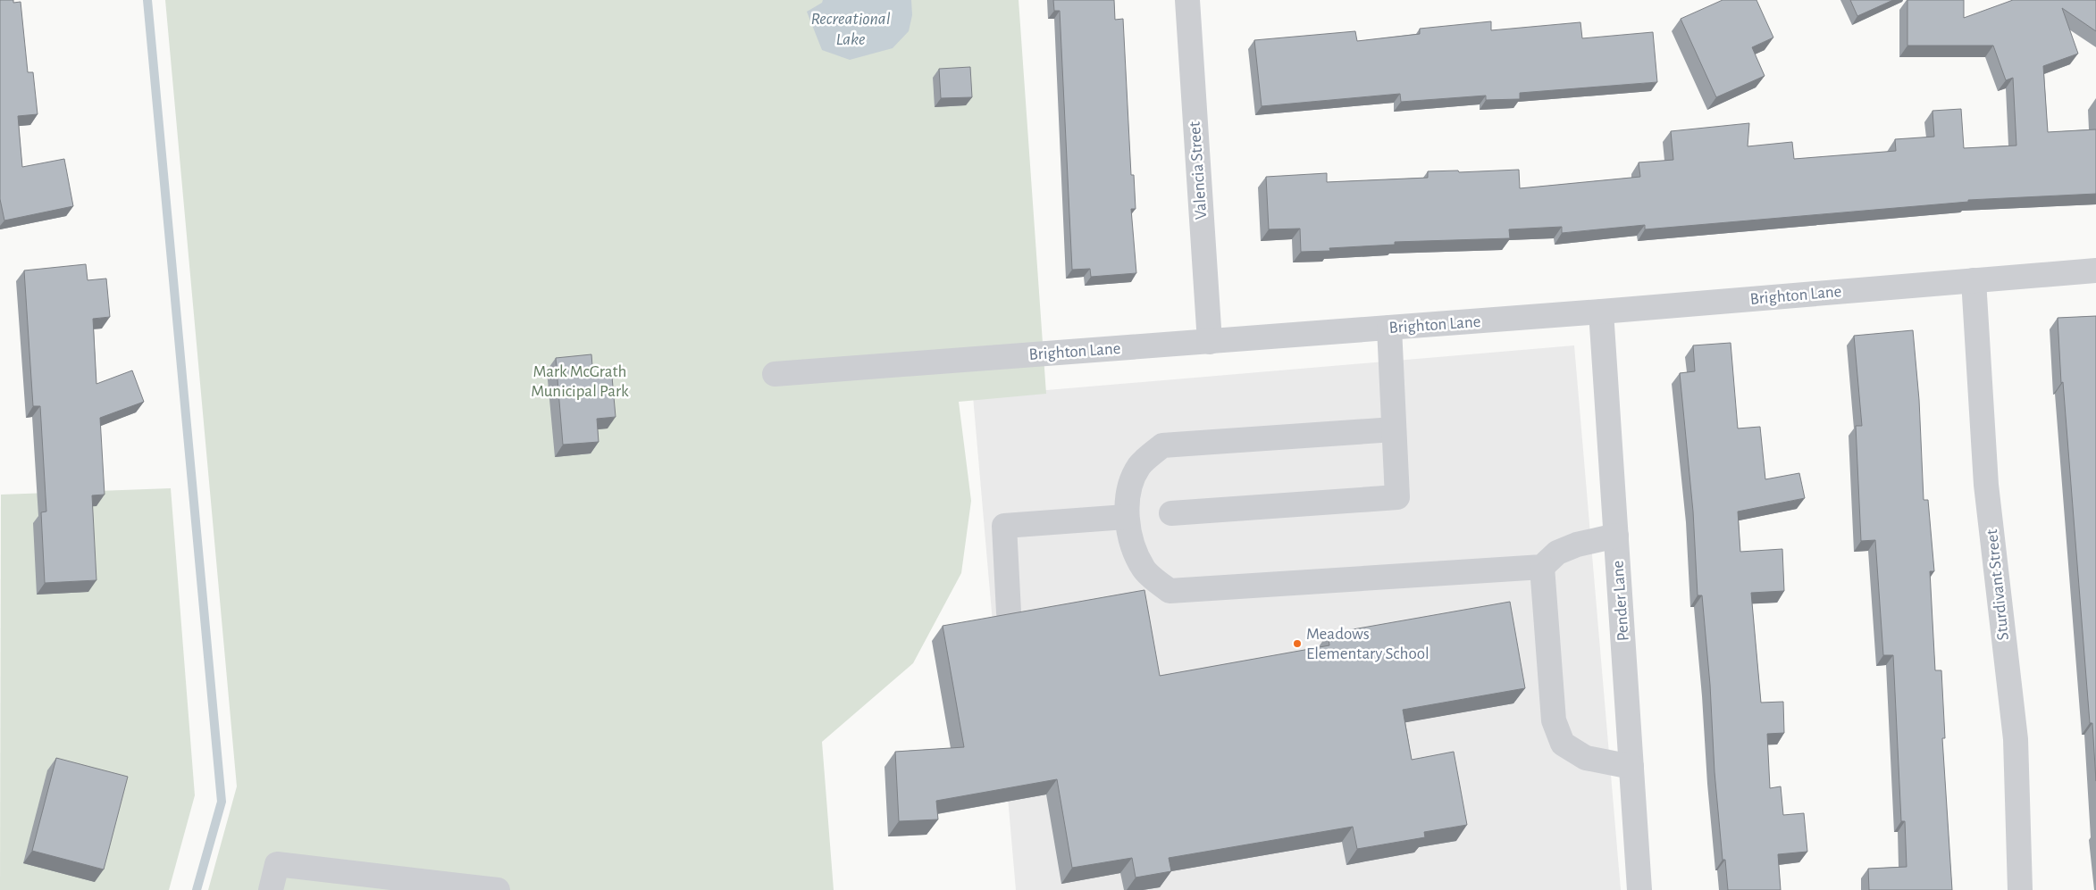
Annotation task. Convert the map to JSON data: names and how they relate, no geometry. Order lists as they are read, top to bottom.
{
  "streets": {
    "street": [
      "Valencia Street",
      "Brighton Lane",
      "Sturdivant Street",
      "Pender Lane"
    ]
  },
  "crossings": [
    ["Valencia Street", "Brighton Lane"],
    ["Brighton Lane", "Sturdivant Street"],
    ["Brighton Lane", "Pender Lane"]
  ],
  "water": ["Recreational Lake"],
  "parks": ["Mark McGrath Municipal Park"],
  "places": ["Meadows Elementary School"]
}
